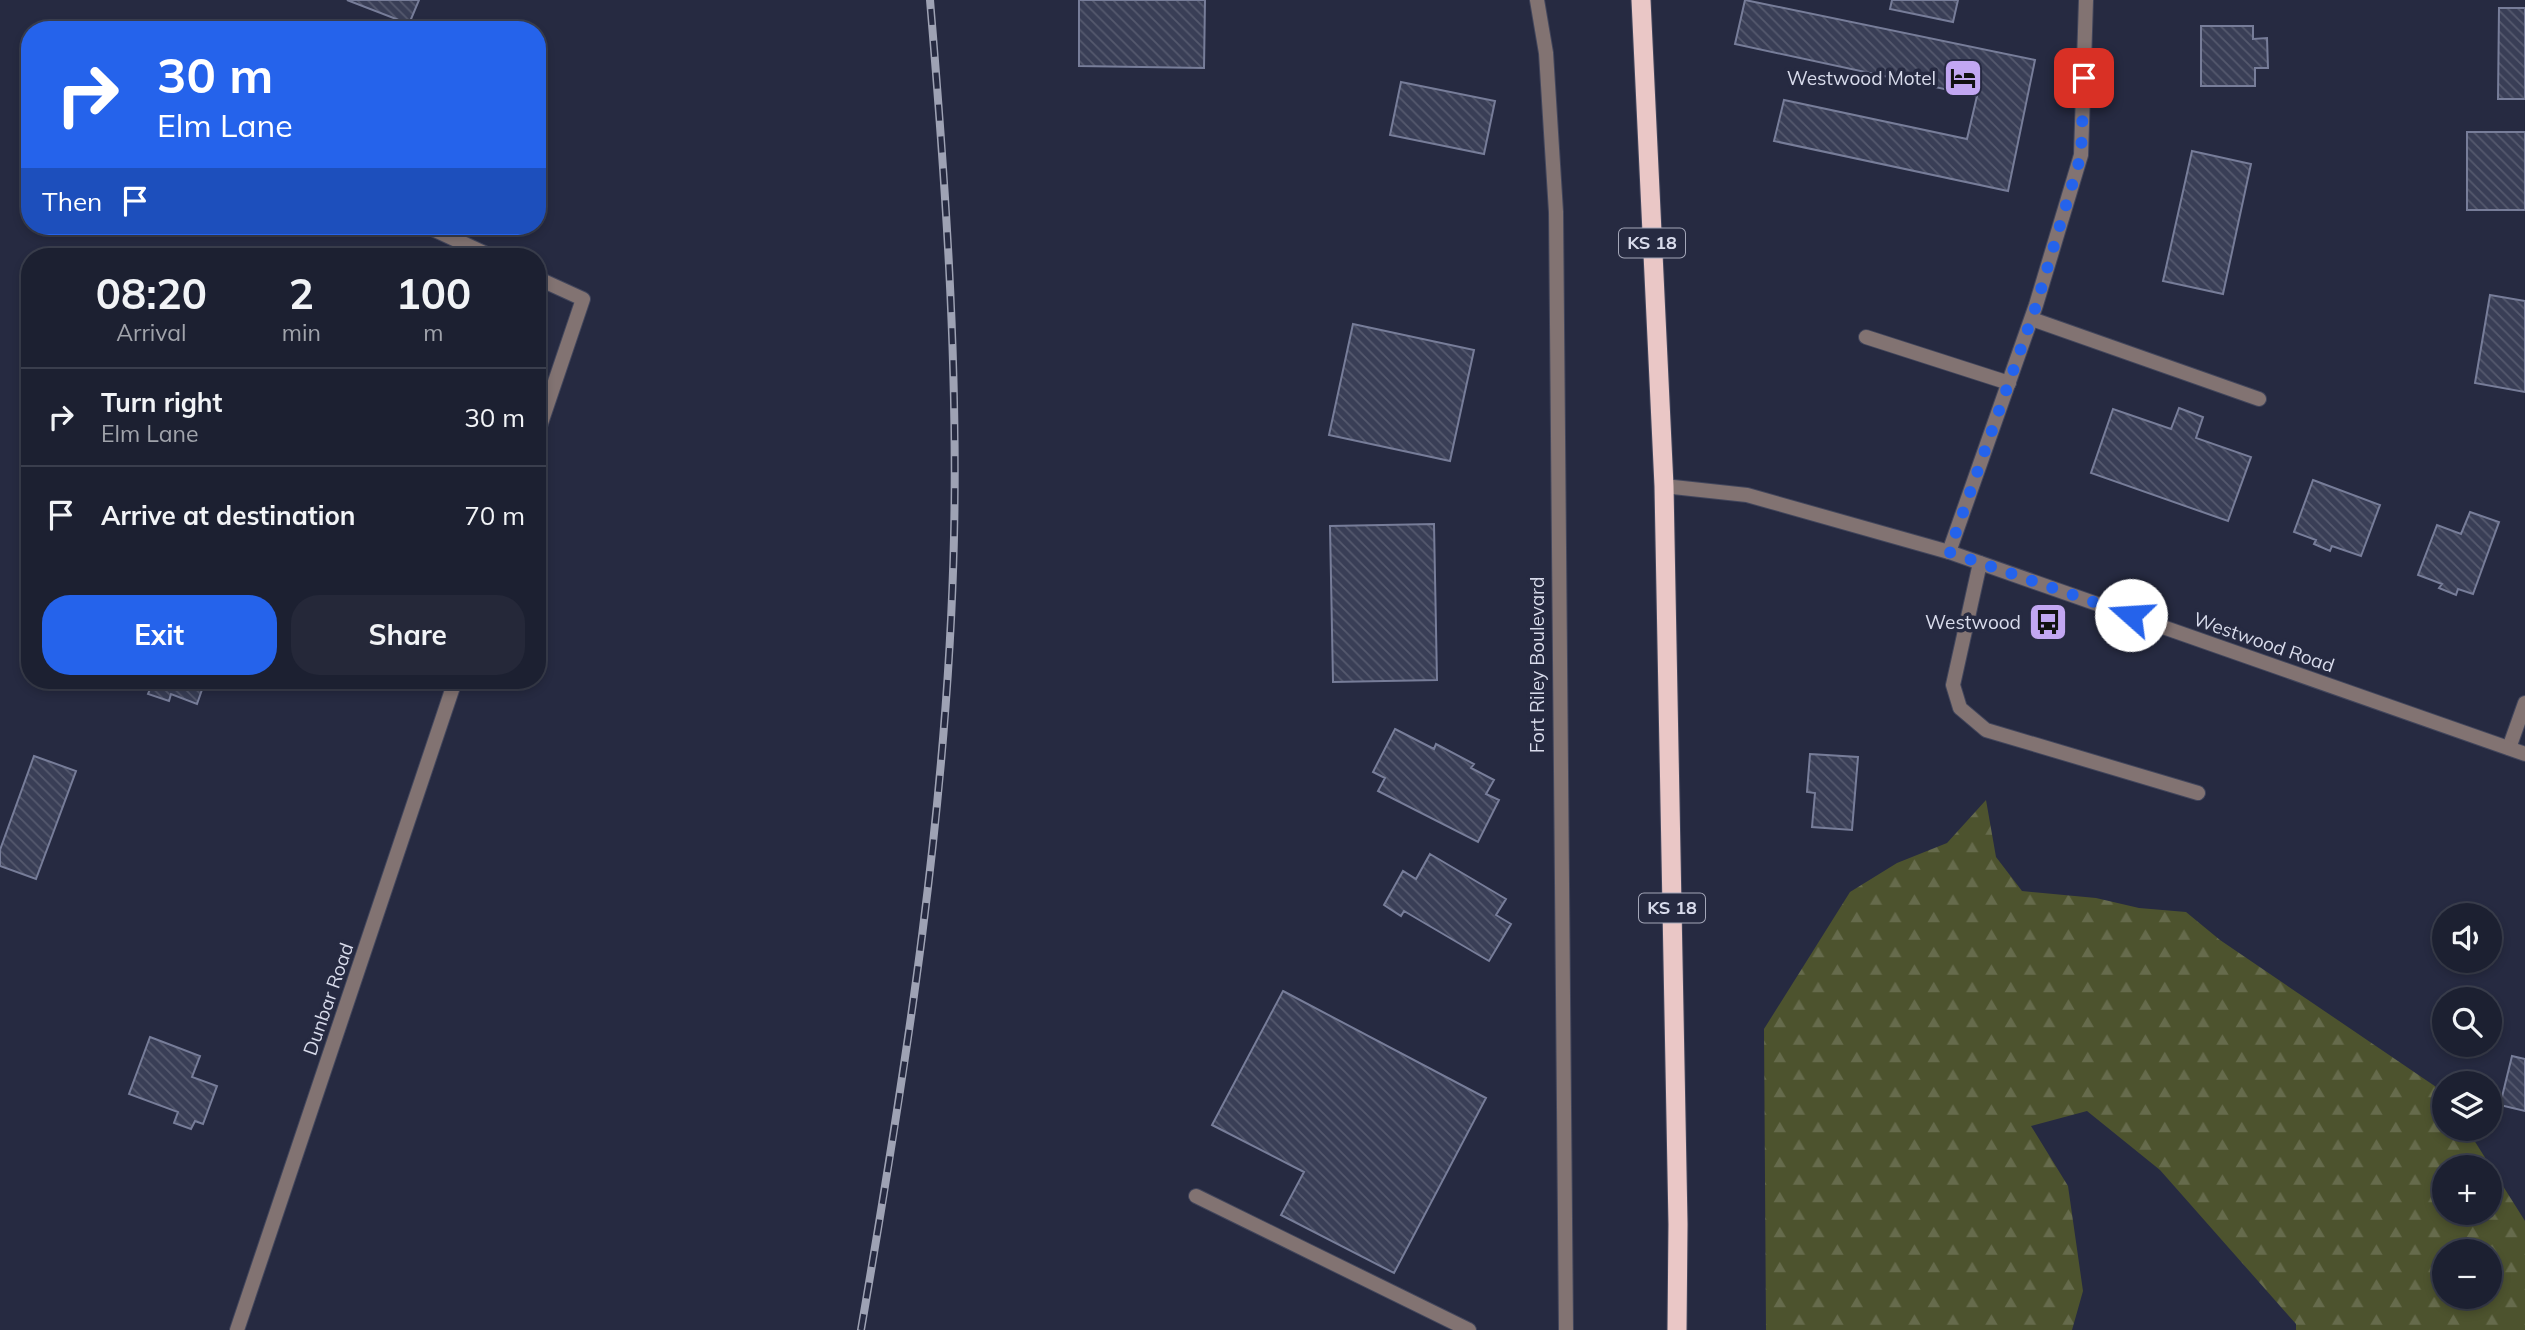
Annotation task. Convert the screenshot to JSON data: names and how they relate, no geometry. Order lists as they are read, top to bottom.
{
  "streets": {
    "highway": ["KS 18"],
    "street": ["Westwood Road", "Fort Riley Boulevard", "Dunbar Road"]
  },
  "crossings": [
    ["KS 18", "Westwood Road"]
  ],
  "places": {
    "hotel": ["Westwood Motel"],
    "bus stop": ["Westwood"]
  },
  "page": {
    "turn": ["30 m", "Elm Lane"],
    "then": "Then",
    "eta": [
      "08:20",
      "Arrival",
      "2",
      "min",
      "100",
      "m"
    ],
    "list": [
      {
        "name": "Turn right",
        "note": "Elm Lane",
        "value": "30 m"
      },
      {
        "name": "Arrive at destination",
        "value": "70 m"
      }
    ],
    "buttons": ["Exit", "Share"],
    "map_buttons": ["+", "−"]
  }
}
